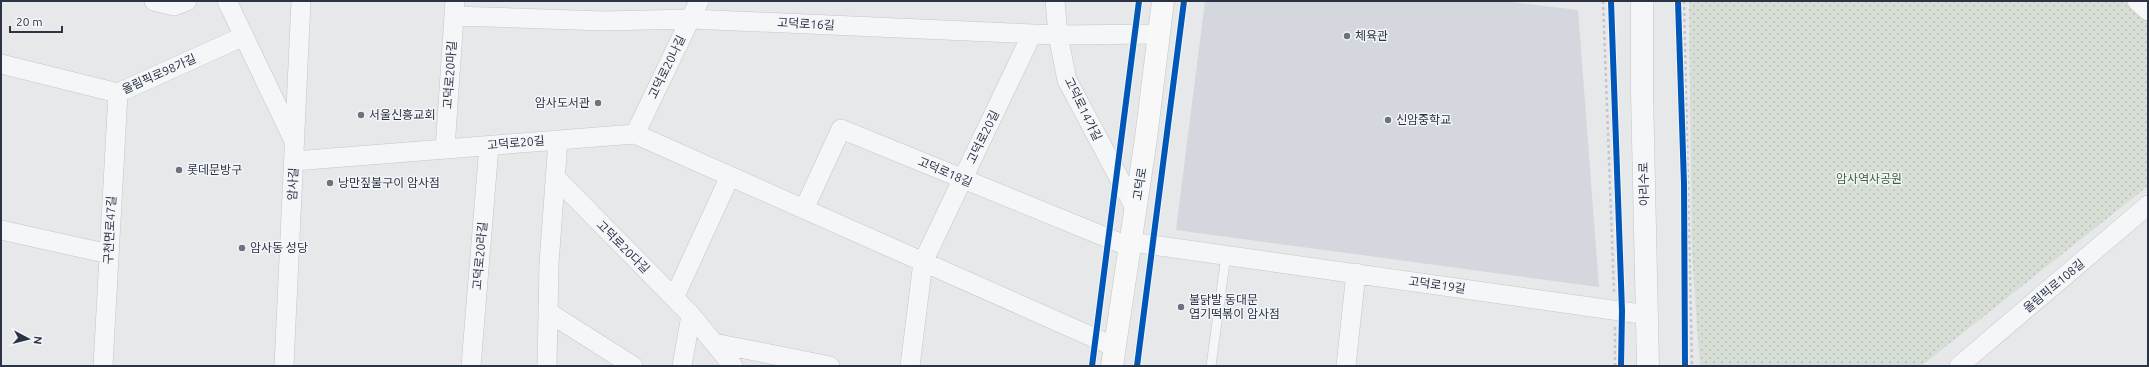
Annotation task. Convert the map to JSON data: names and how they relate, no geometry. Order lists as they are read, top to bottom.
{
  "streets": {
    "main road": ["고덕로"],
    "street": [
      "고덕로16길",
      "고덕로20나길",
      "올림픽로98가길",
      "고덕로20마길",
      "고덕로14가길",
      "고덕로20길",
      "고덕로18길",
      "암사길",
      "아리수로",
      "구천면로47길",
      "고덕로20다길",
      "고덕로20라길",
      "고덕로19길",
      "올림픽로108길"
    ]
  },
  "crossings": [
    ["고덕로16길", "고덕로20나길"],
    ["고덕로16길", "고덕로20마길"],
    ["고덕로16길", "고덕로14가길"],
    ["고덕로16길", "고덕로20길"],
    ["고덕로16길", "고덕로"],
    ["고덕로20나길", "고덕로20길"],
    ["올림픽로98가길", "구천면로47길"],
    ["고덕로20마길", "고덕로20길"],
    ["고덕로14가길", "고덕로"],
    ["고덕로20길", "고덕로18길"],
    ["고덕로20길", "암사길"],
    ["고덕로20길", "고덕로"],
    ["고덕로20길", "고덕로20라길"],
    ["고덕로18길", "고덕로"],
    ["고덕로18길", "고덕로19길"],
    ["고덕로", "고덕로19길"],
    ["아리수로", "고덕로19길"]
  ],
  "parks": ["암사역사공원"],
  "places": [
    "체육관",
    "암사도서관",
    "서울신흥교회",
    "신암중학교",
    "롯데문방구",
    "낭만짚불구이 암사점",
    "암사동 성당",
    "불닭발 동대문 엽기떡볶이 암사점"
  ],
  "scale_bar": "20 m",
  "north": "right"
}
